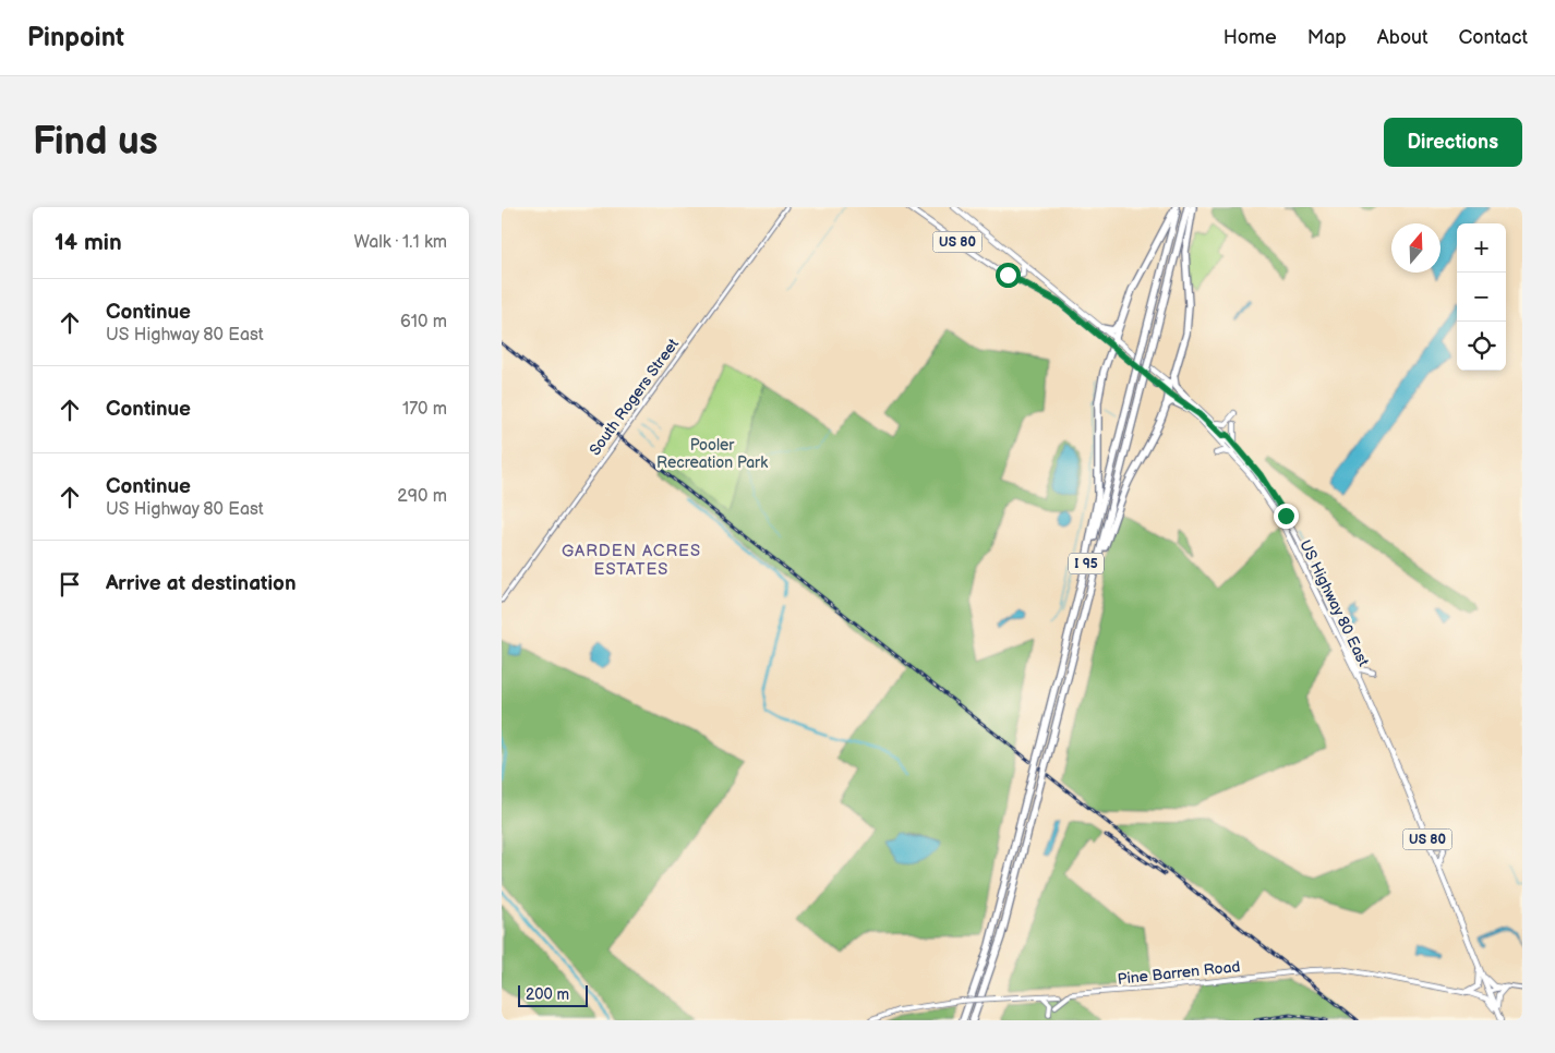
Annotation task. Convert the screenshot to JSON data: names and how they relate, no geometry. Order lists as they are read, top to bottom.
{
  "streets": {
    "highway": ["I 95"],
    "main road": ["US 80", "US Highway 80 East", "Pine Barren Road"],
    "street": ["South Rogers Street"]
  },
  "crossings": [
    ["US 80", "US Highway 80 East"],
    ["US Highway 80 East", "Pine Barren Road"]
  ],
  "districts": ["GARDEN ACRES ESTATES"],
  "parks": ["Pooler Recreation Park"],
  "scale_bar": "200 m",
  "north": "top",
  "page": {
    "header": "Pinpoint",
    "nav": [
      "Home",
      "Map",
      "About",
      "Contact"
    ],
    "buttons": "Directions",
    "title": "Find us",
    "heading": ["14 min", "Walk · 1.1 km"],
    "map_buttons": ["+", "−"],
    "list": [
      ["Continue", "US Highway 80 East", "610 m"],
      ["Continue", "170 m"],
      ["Continue", "US Highway 80 East", "290 m"],
      "Arrive at destination"
    ],
    "scale": "200 m"
  }
}
